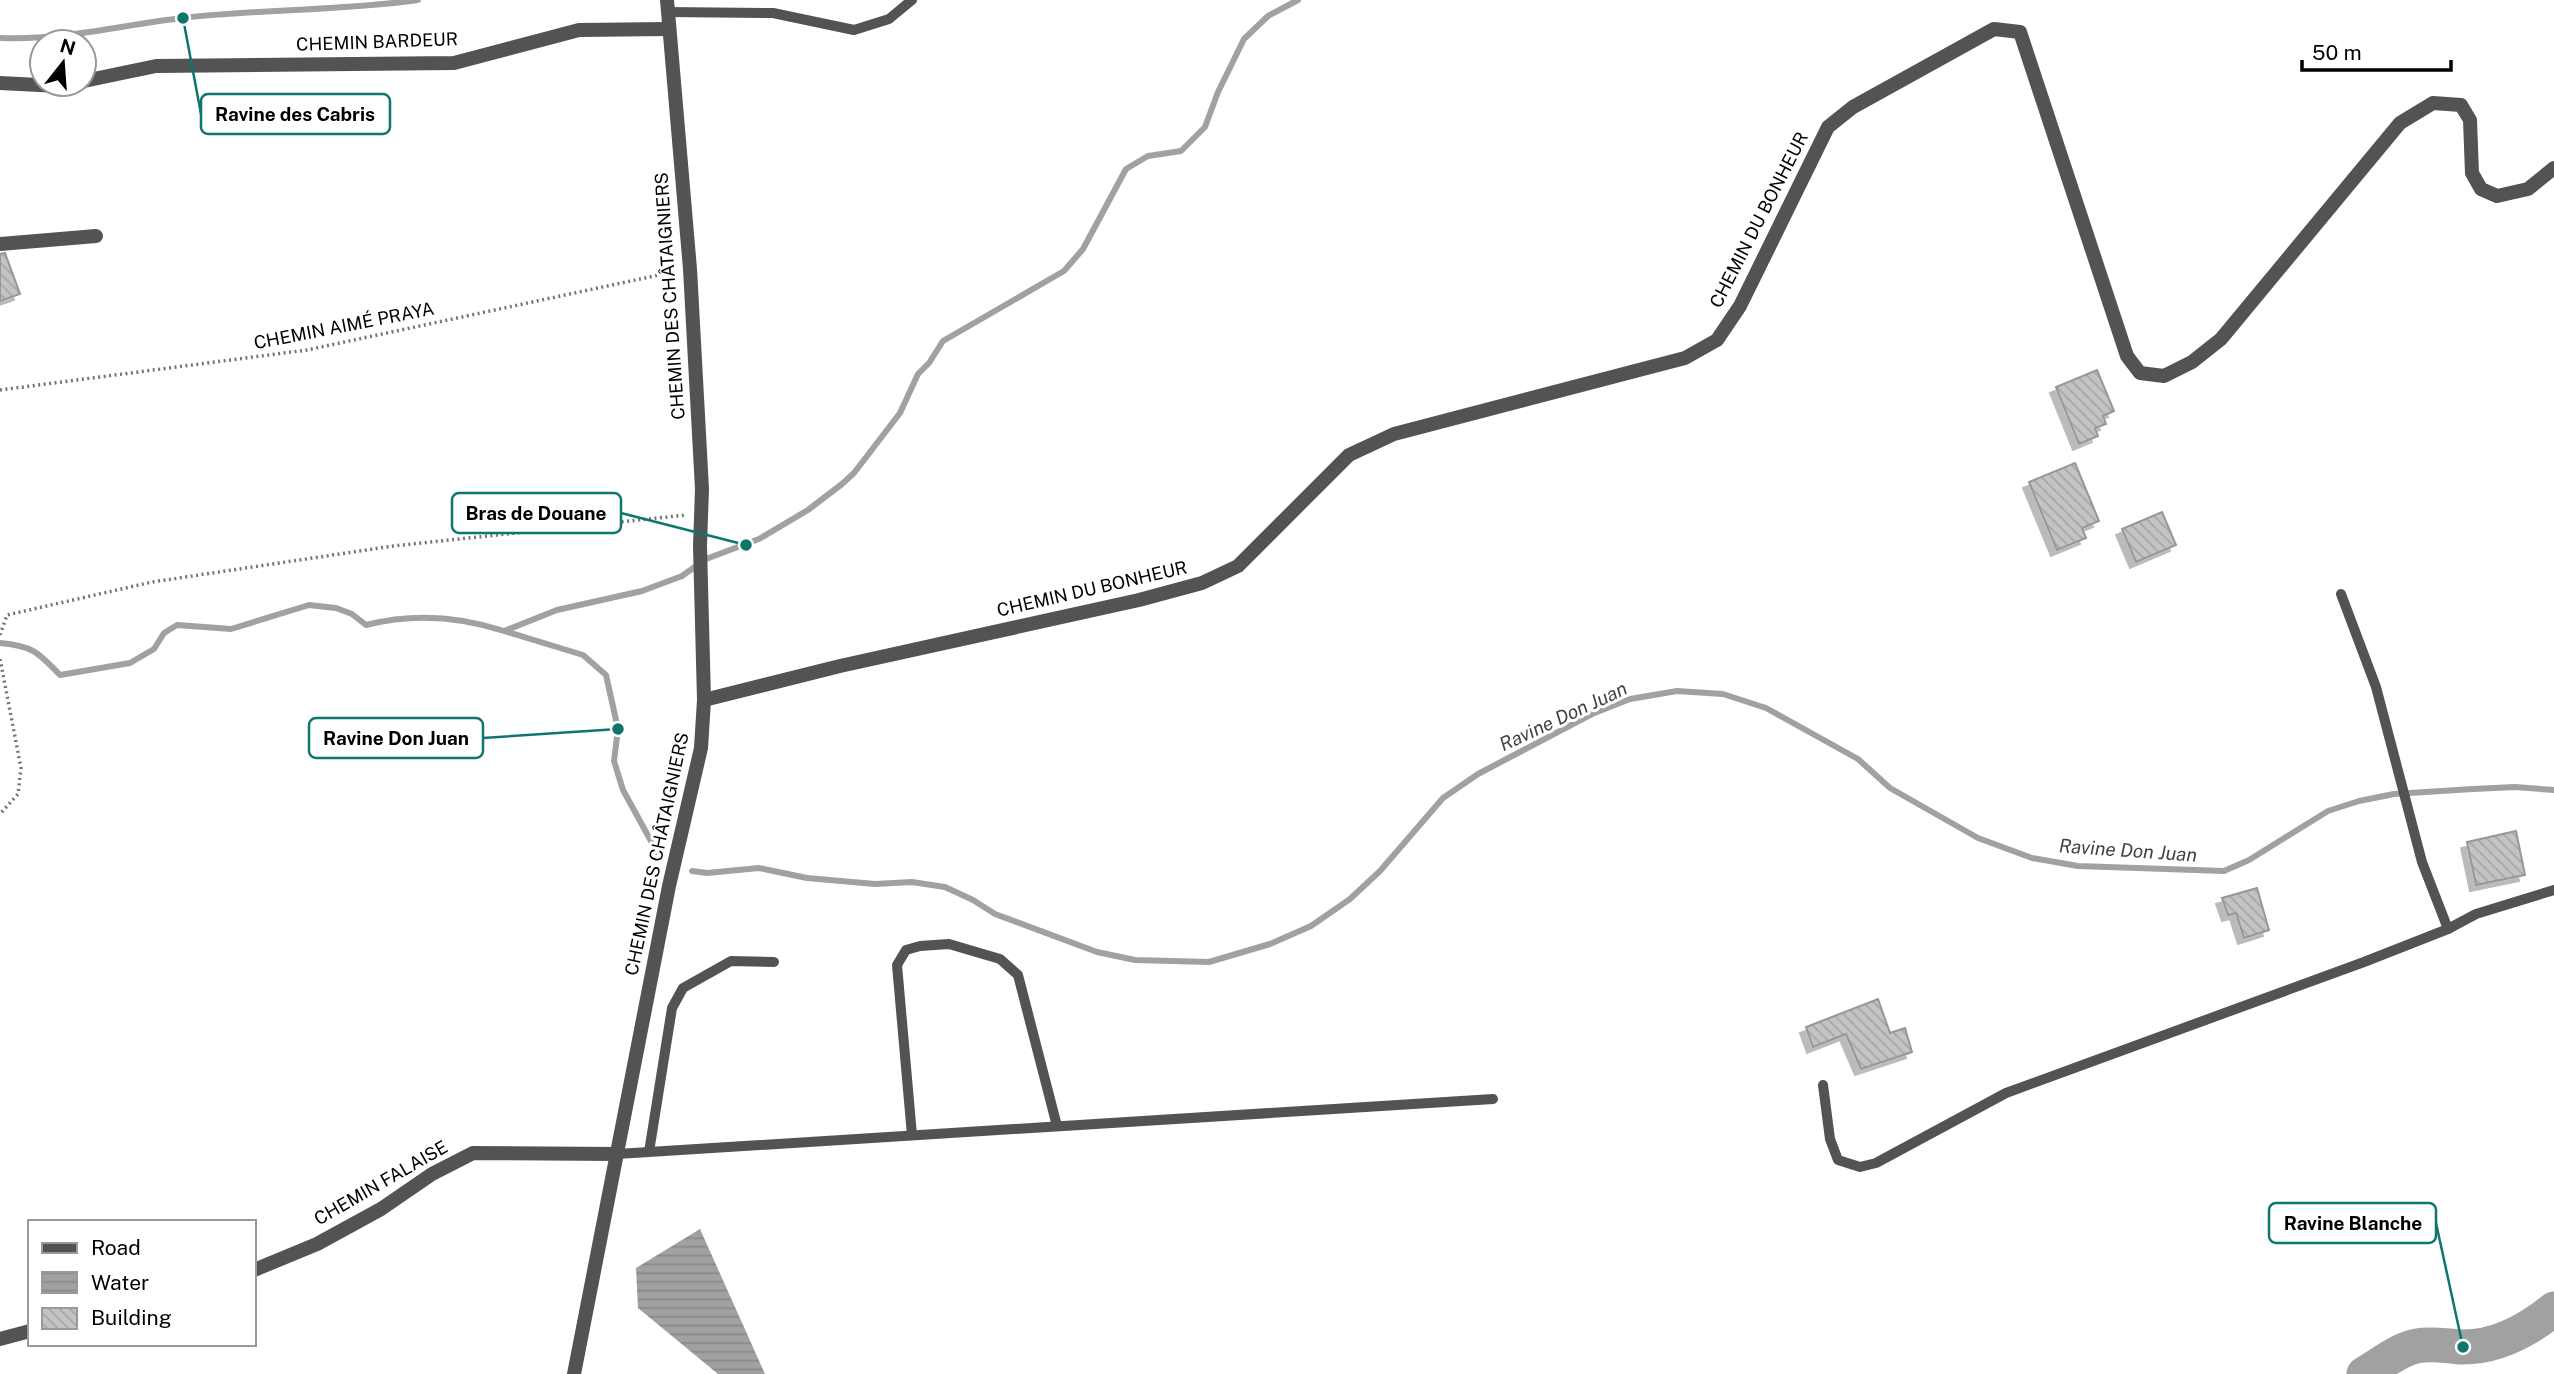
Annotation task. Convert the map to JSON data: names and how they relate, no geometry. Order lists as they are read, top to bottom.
{
  "streets": {
    "street": [
      "CHEMIN BARDEUR",
      "CHEMIN DU BONHEUR",
      "CHEMIN DES CHÂTAIGNIERS",
      "CHEMIN FALAISE"
    ],
    "path": ["CHEMIN AIMÉ PRAYA"]
  },
  "crossings": [
    ["CHEMIN BARDEUR", "CHEMIN DES CHÂTAIGNIERS"],
    ["CHEMIN DU BONHEUR", "CHEMIN DES CHÂTAIGNIERS"],
    ["CHEMIN DES CHÂTAIGNIERS", "CHEMIN AIMÉ PRAYA"],
    ["CHEMIN DES CHÂTAIGNIERS", "CHEMIN FALAISE"]
  ],
  "water": ["Ravine Don Juan"],
  "places": [
    "Ravine des Cabris",
    "Bras de Douane",
    "Ravine Don Juan",
    "Ravine Blanche"
  ],
  "legend": ["Road", "Water", "Building"],
  "scale_bar": "50 m",
  "north": "top"
}
